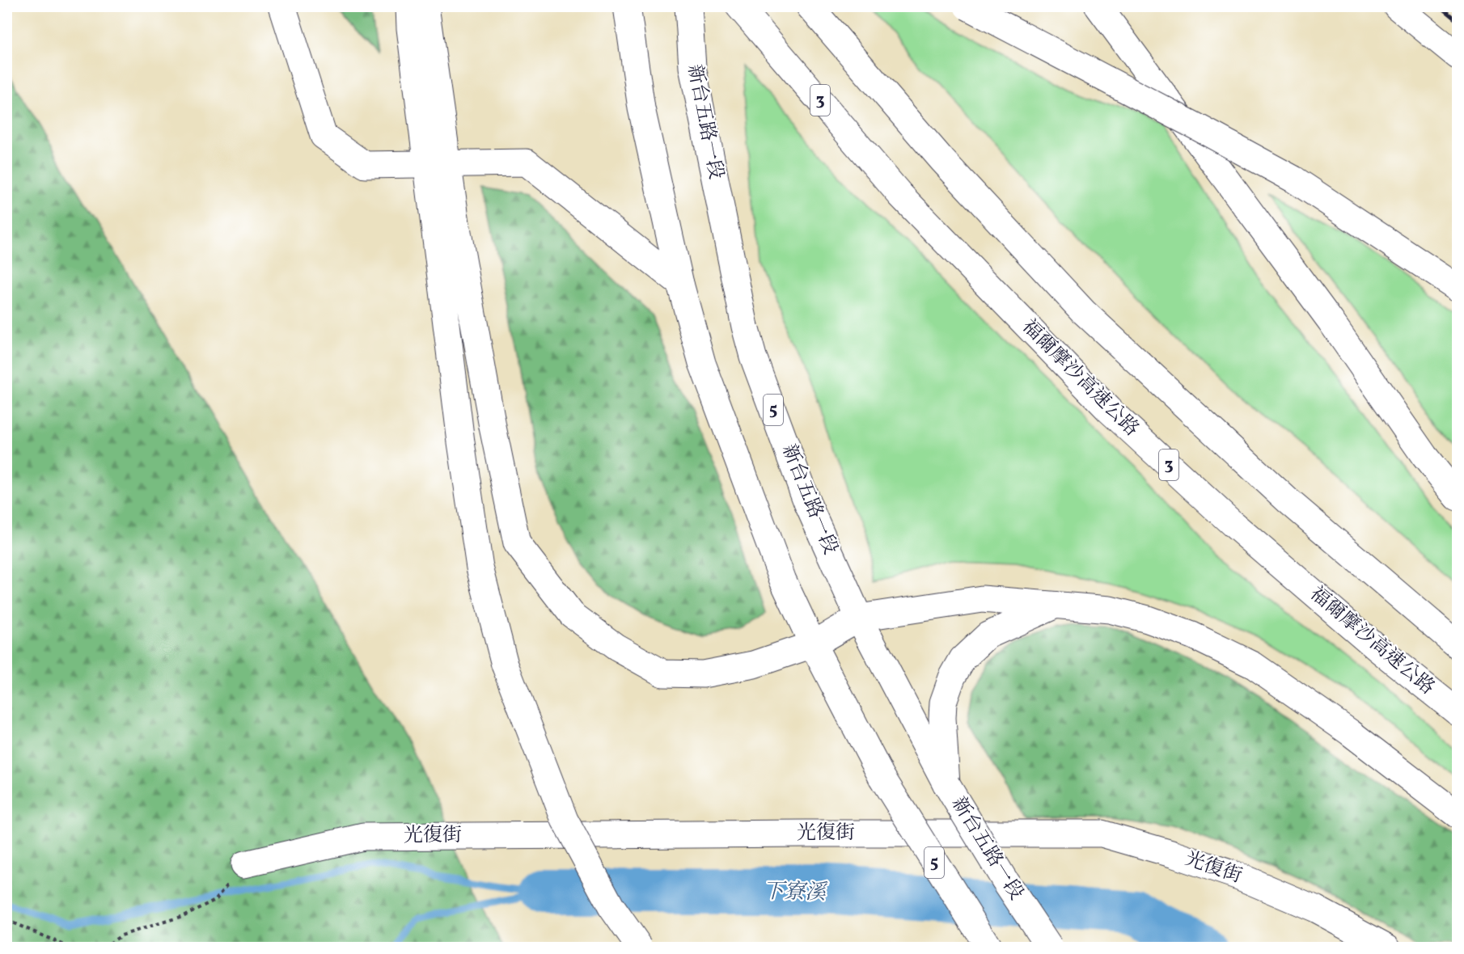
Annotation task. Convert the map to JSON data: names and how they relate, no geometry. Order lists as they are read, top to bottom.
{
  "streets": {
    "main road": [
      "3",
      "新台五路一段",
      "福爾摩沙高速公路",
      "5",
      "光復街"
    ]
  },
  "water": ["下寮溪"]
}
